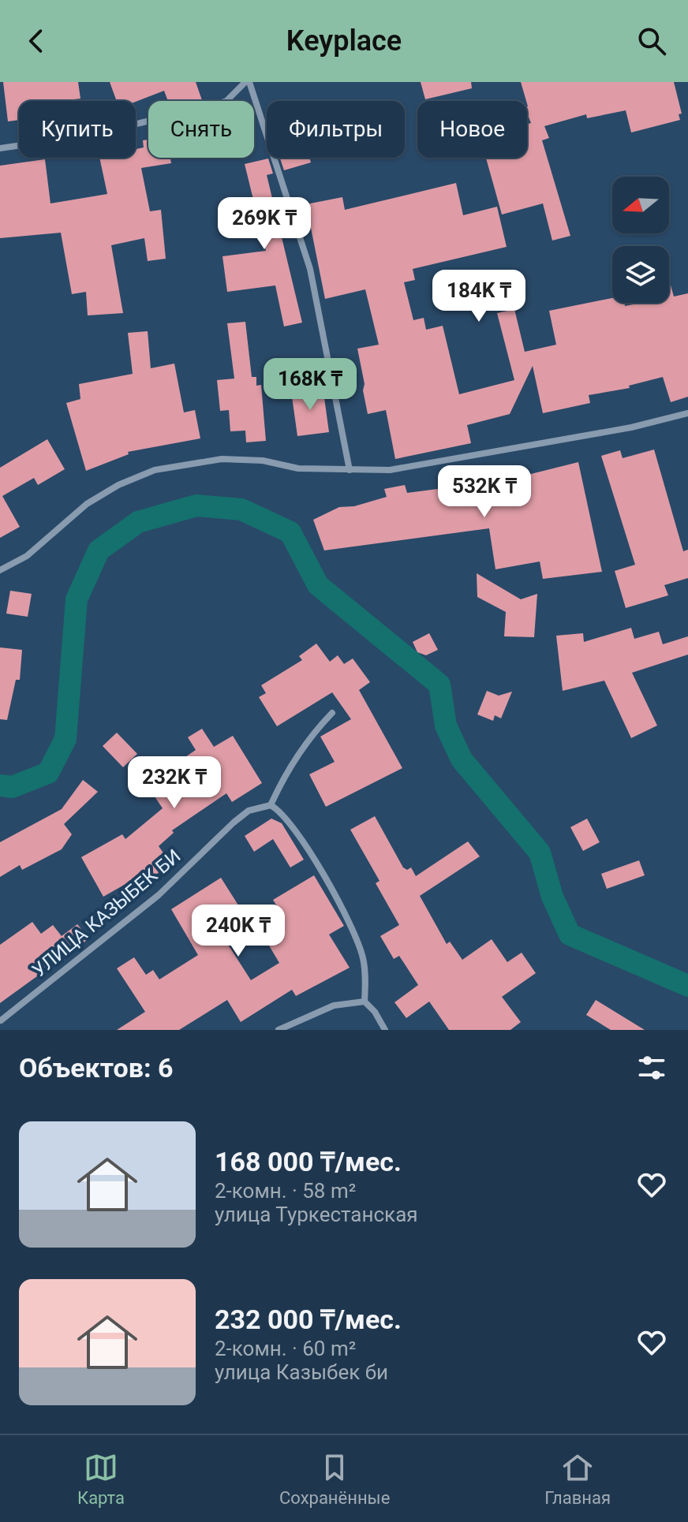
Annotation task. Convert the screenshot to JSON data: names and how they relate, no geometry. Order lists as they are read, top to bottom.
{
  "streets": {
    "street": ["УЛИЦА КАЗЫБЕК БИ"]
  },
  "north": "left",
  "page": {
    "header": "Keyplace",
    "chip": [
      "Купить",
      "Снять",
      "Фильтры",
      "Новое"
    ],
    "price": [
      "269K ₸",
      "184K ₸",
      "168K ₸",
      "532K ₸",
      "232K ₸",
      "240K ₸"
    ],
    "heading": "Объектов: 6",
    "list": [
      {
        "name": "168 000 ₸/мес.",
        "note": "2-комн. · 58 m² · улица Туркестанская"
      },
      {
        "name": "232 000 ₸/мес.",
        "note": "2-комн. · 60 m² · улица Казыбек би"
      }
    ],
    "tabs": ["Карта", "Сохранённые", "Главная"]
  }
}
